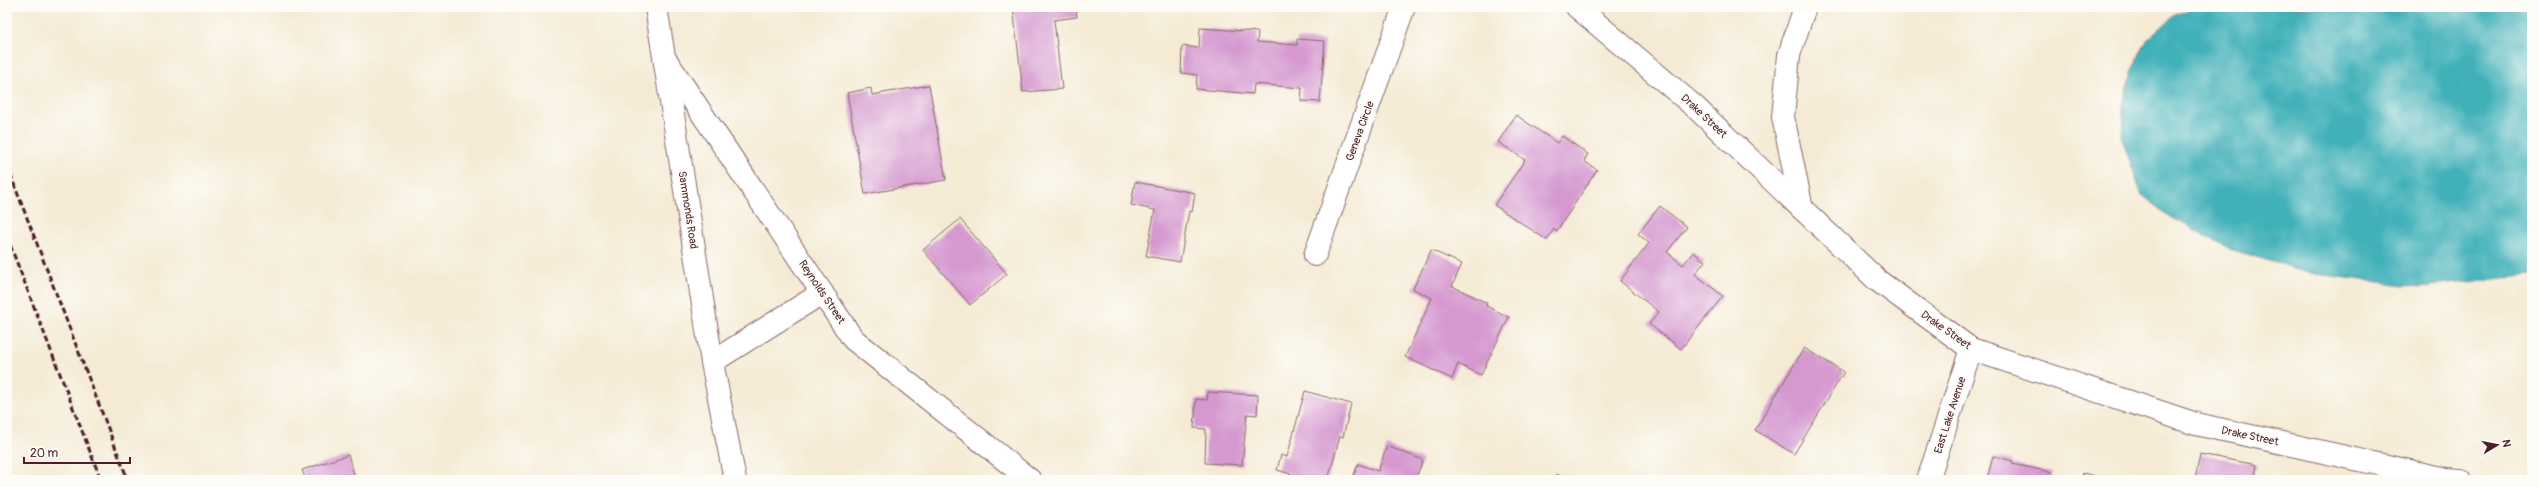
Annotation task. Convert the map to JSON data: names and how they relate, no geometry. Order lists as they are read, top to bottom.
{
  "streets": {
    "street": [
      "Drake Street",
      "Geneva Circle",
      "Sammonds Road",
      "Reynolds Street",
      "East Lake Avenue"
    ]
  },
  "crossings": [
    ["Drake Street", "East Lake Avenue"],
    ["Sammonds Road", "Reynolds Street"]
  ],
  "scale_bar": "20 m",
  "north": "right"
}
